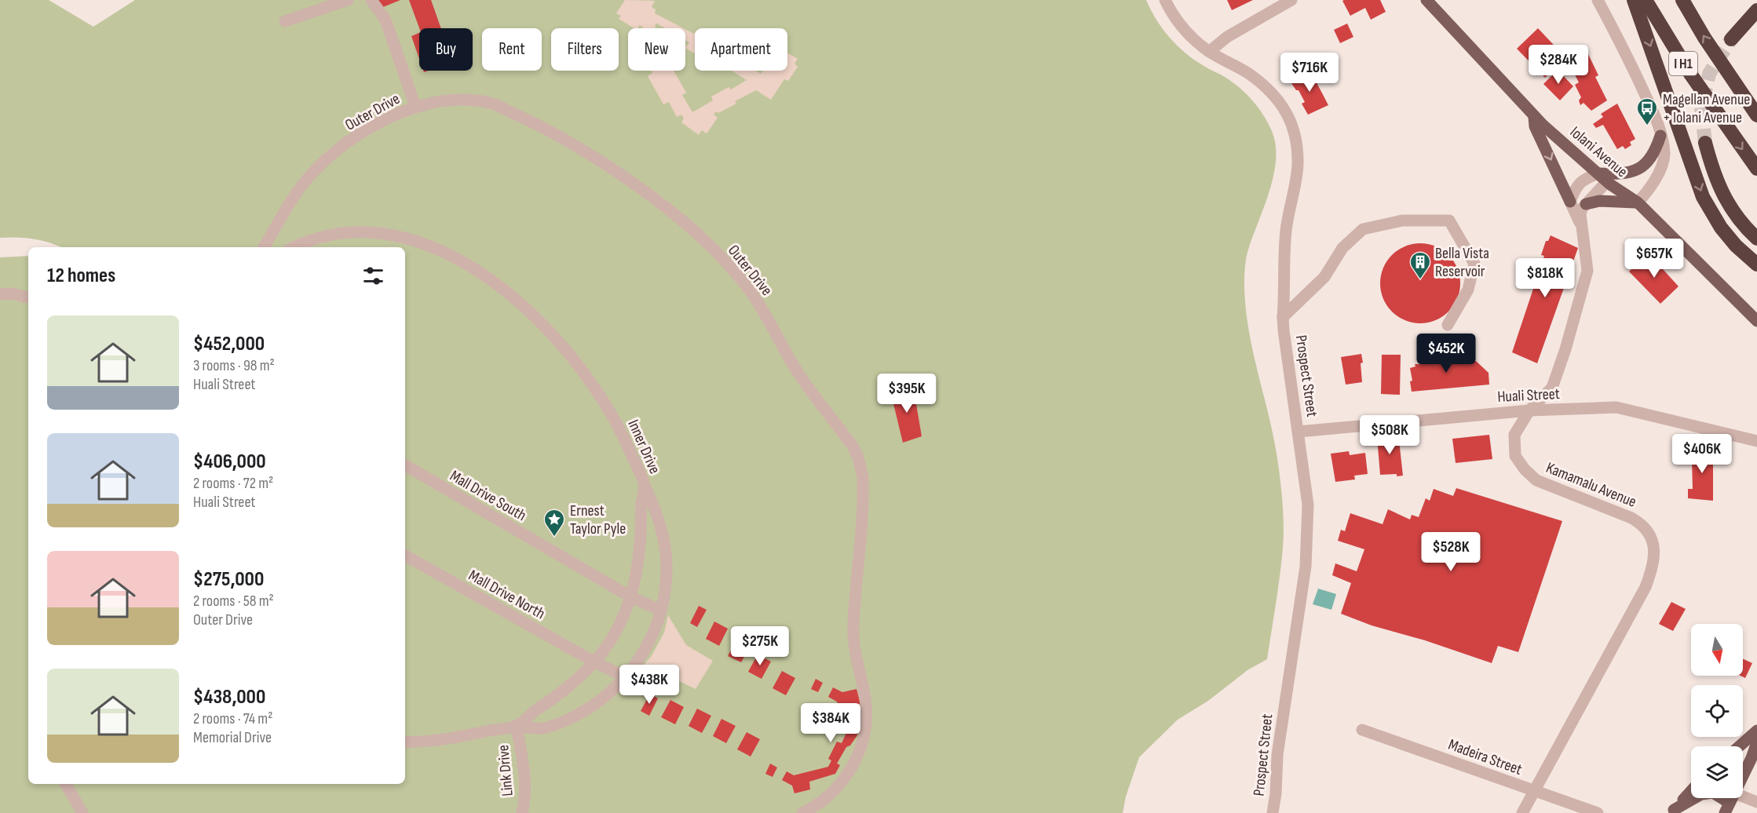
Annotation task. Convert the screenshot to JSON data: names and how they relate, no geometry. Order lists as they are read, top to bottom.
{
  "streets": {
    "highway": ["I H1"],
    "main road": ["Iolani Avenue"],
    "street": [
      "Outer Drive",
      "Prospect Street",
      "Huali Street",
      "Inner Drive",
      "Kamamalu Avenue",
      "Mall Drive South",
      "Mall Drive North",
      "Madeira Street",
      "Link Drive"
    ]
  },
  "crossings": [
    ["Prospect Street", "Huali Street"],
    ["Huali Street", "Kamamalu Avenue"],
    ["Inner Drive", "Mall Drive South"],
    ["Inner Drive", "Mall Drive North"],
    ["Inner Drive", "Link Drive"],
    ["Kamamalu Avenue", "Madeira Street"]
  ],
  "places": {
    "bus stop": ["Magellan Avenue + Iolani Avenue"],
    "building": ["Bella Vista Reservoir"],
    "place": ["Ernest Taylor Pyle"]
  },
  "north": "bottom",
  "page": {
    "chip": [
      "Buy",
      "Rent",
      "Filters",
      "New",
      "Apartment"
    ],
    "price": [
      "$284K",
      "$716K",
      "$657K",
      "$818K",
      "$452K",
      "$395K",
      "$508K",
      "$406K",
      "$528K",
      "$275K",
      "$438K",
      "$384K"
    ],
    "heading": "12 homes",
    "list": [
      {
        "name": "$452,000",
        "note": "3 rooms · 98 m² · Huali Street"
      },
      {
        "name": "$406,000",
        "note": "2 rooms · 72 m² · Huali Street"
      },
      {
        "name": "$275,000",
        "note": "2 rooms · 58 m² · Outer Drive"
      },
      {
        "name": "$438,000",
        "note": "2 rooms · 74 m² · Memorial Drive"
      }
    ]
  }
}
